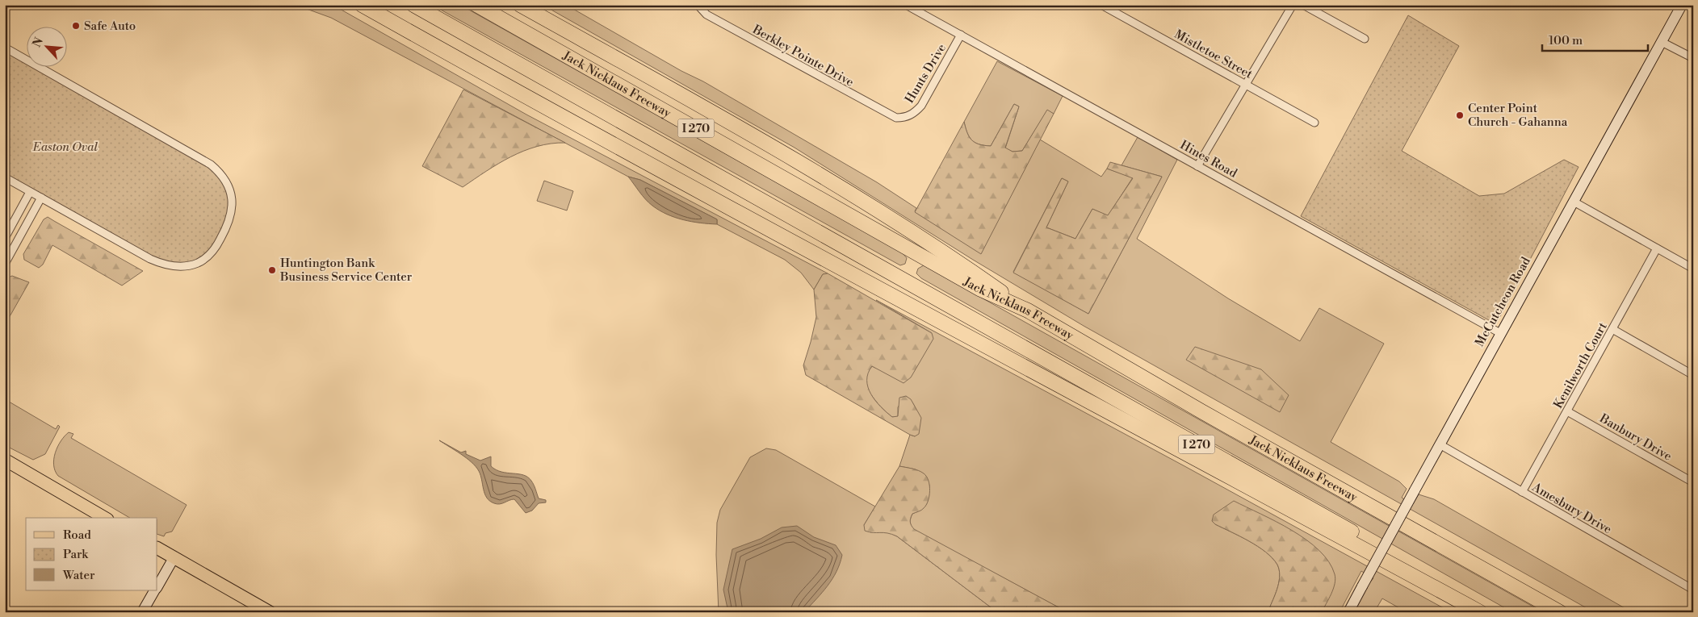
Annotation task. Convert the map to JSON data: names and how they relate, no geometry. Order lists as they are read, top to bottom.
{
  "streets": {
    "highway": ["Jack Nicklaus Freeway", "I 270"],
    "main road": ["McCutcheon Road"],
    "street": [
      "Mistletoe Street",
      "Berkley Pointe Drive",
      "Hunts Drive",
      "Hines Road",
      "Kenilworth Court",
      "Banbury Drive",
      "Amesbury Drive"
    ]
  },
  "crossings": [
    ["Berkley Pointe Drive", "Hunts Drive"],
    ["Hunts Drive", "Hines Road"],
    ["Hines Road", "McCutcheon Road"],
    ["McCutcheon Road", "Amesbury Drive"],
    ["Kenilworth Court", "Banbury Drive"],
    ["Kenilworth Court", "Amesbury Drive"]
  ],
  "parks": ["Easton Oval"],
  "places": ["Safe Auto", "Center Point Church - Gahanna", "Huntington Bank Business Service Center"],
  "legend": ["Road", "Park", "Water"],
  "scale_bar": "100 m",
  "north": "top left"
}
